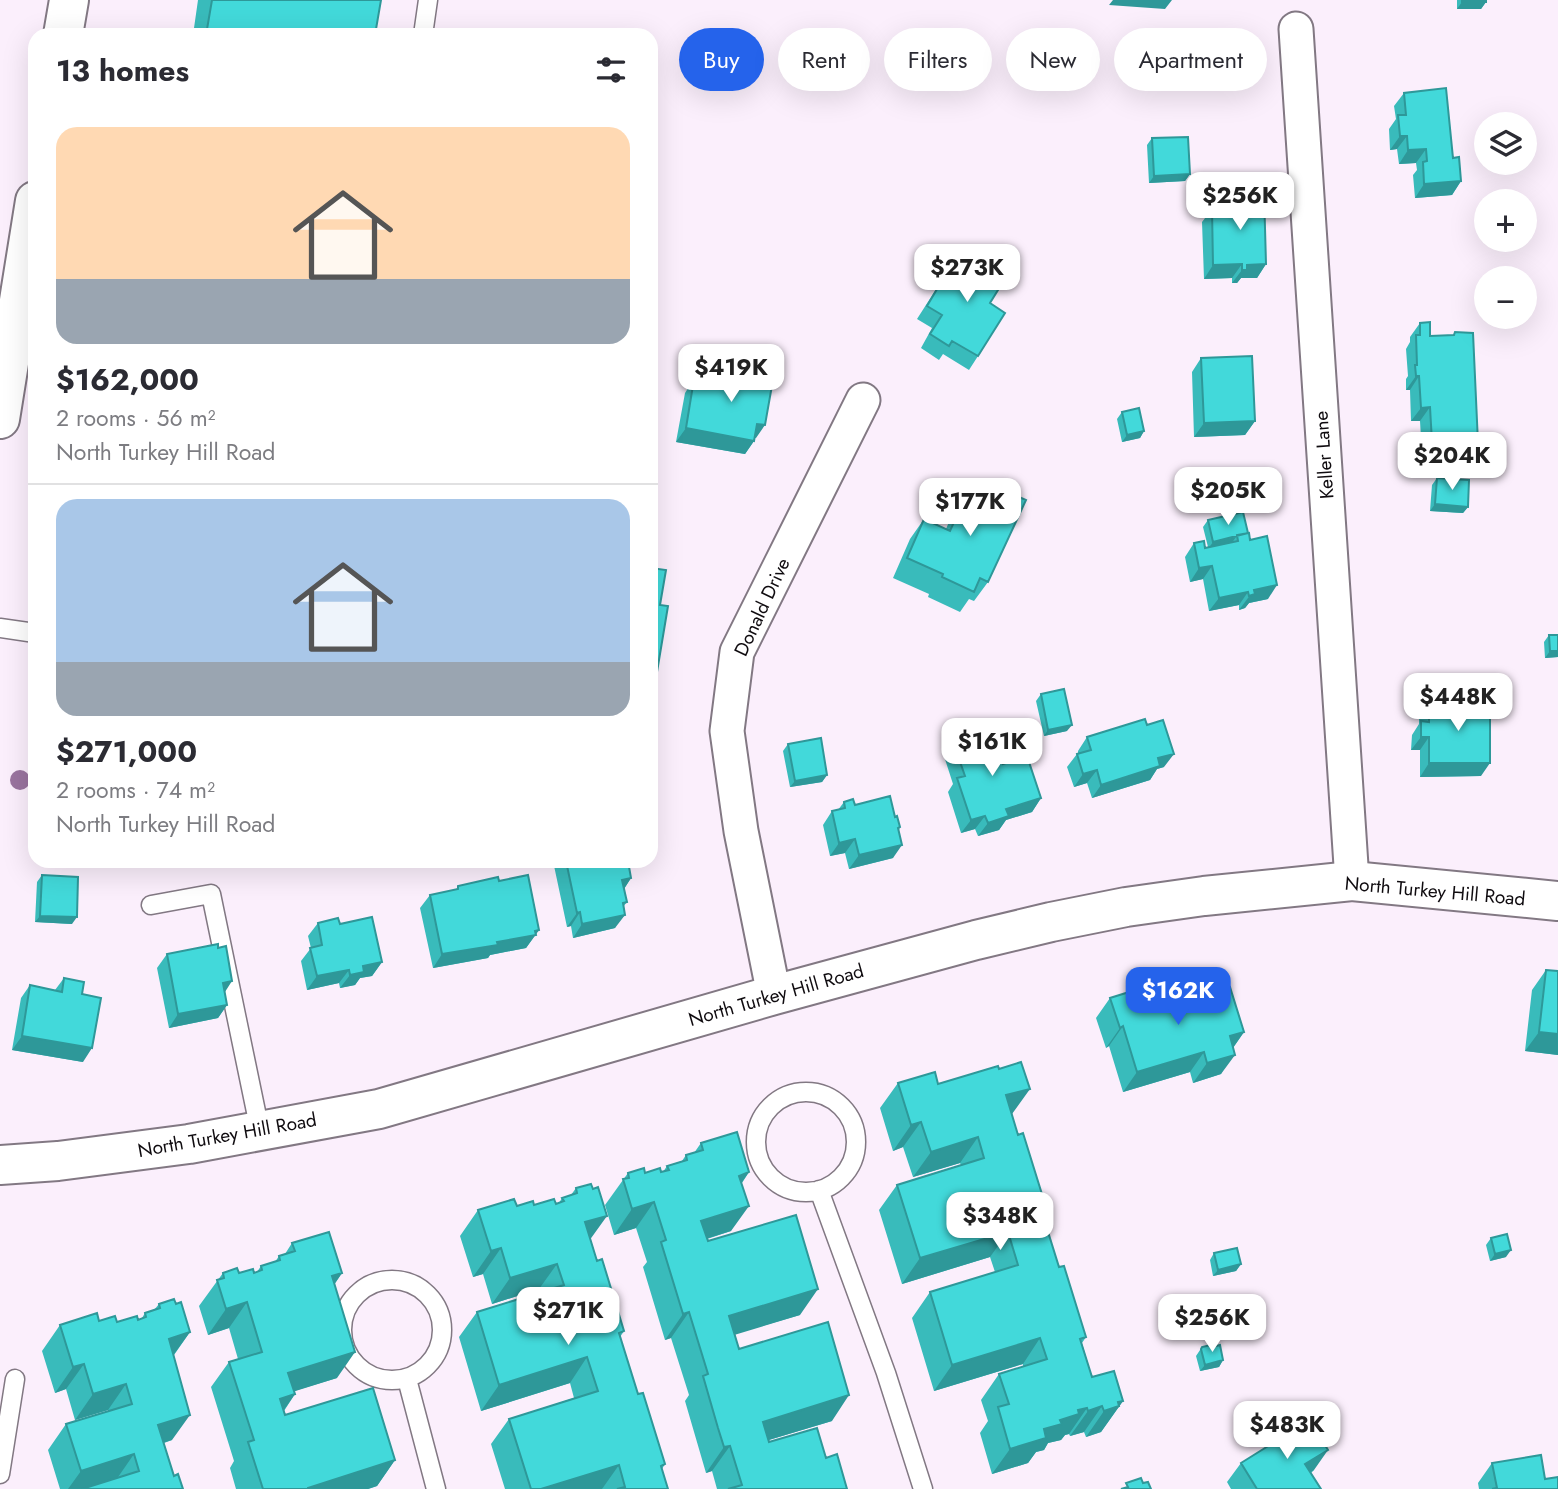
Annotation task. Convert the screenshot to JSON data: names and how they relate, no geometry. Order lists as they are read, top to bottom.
{
  "streets": {
    "street": ["Keller Lane", "Donald Drive", "North Turkey Hill Road"]
  },
  "crossings": [
    ["Keller Lane", "North Turkey Hill Road"],
    ["Donald Drive", "North Turkey Hill Road"]
  ],
  "page": {
    "chip": [
      "Buy",
      "Rent",
      "Filters",
      "New",
      "Apartment"
    ],
    "heading": "13 homes",
    "map_buttons": ["+", "−"],
    "list": [
      {
        "name": "$162,000",
        "note": "2 rooms · 56 m² · North Turkey Hill Road"
      },
      {
        "name": "$271,000",
        "note": "2 rooms · 74 m² · North Turkey Hill Road"
      }
    ],
    "price": [
      "$256K",
      "$273K",
      "$419K",
      "$204K",
      "$205K",
      "$177K",
      "$448K",
      "$161K",
      "$162K",
      "$348K",
      "$271K",
      "$256K",
      "$483K"
    ]
  }
}
